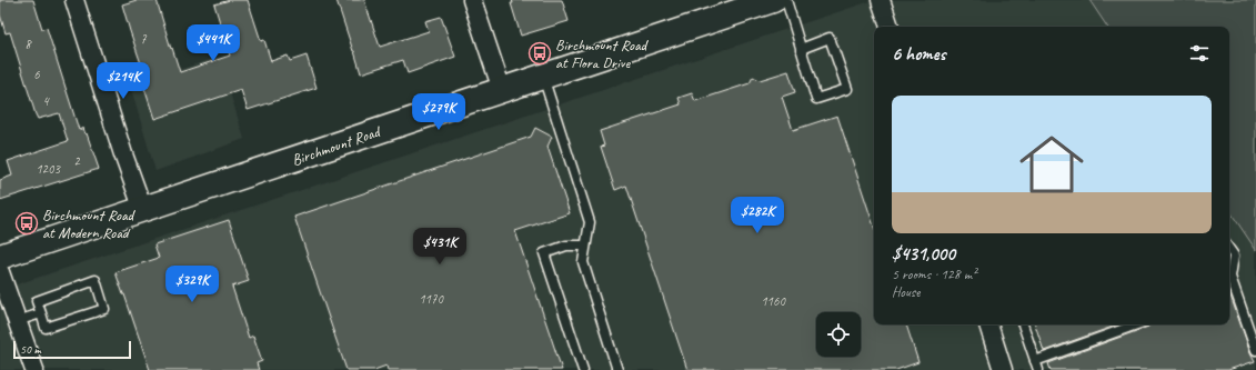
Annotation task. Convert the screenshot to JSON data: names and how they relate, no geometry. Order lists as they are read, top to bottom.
{
  "streets": {
    "main road": ["Birchmount Road"]
  },
  "places": {
    "bus stop": ["Birchmount Road at Flora Drive", "Birchmount Road at Modern Road"]
  },
  "house_numbers": [
    "7",
    "8",
    "6",
    "4",
    "2",
    "1203",
    "1170",
    "1160"
  ],
  "scale_bar": "50 m",
  "page": {
    "price": [
      "$441K",
      "$214K",
      "$279K",
      "$282K",
      "$431K",
      "$329K"
    ],
    "heading": "6 homes",
    "list": [
      {
        "name": "$431,000",
        "note": "5 rooms · 128 m² · House"
      }
    ],
    "scale": "50 m"
  }
}
